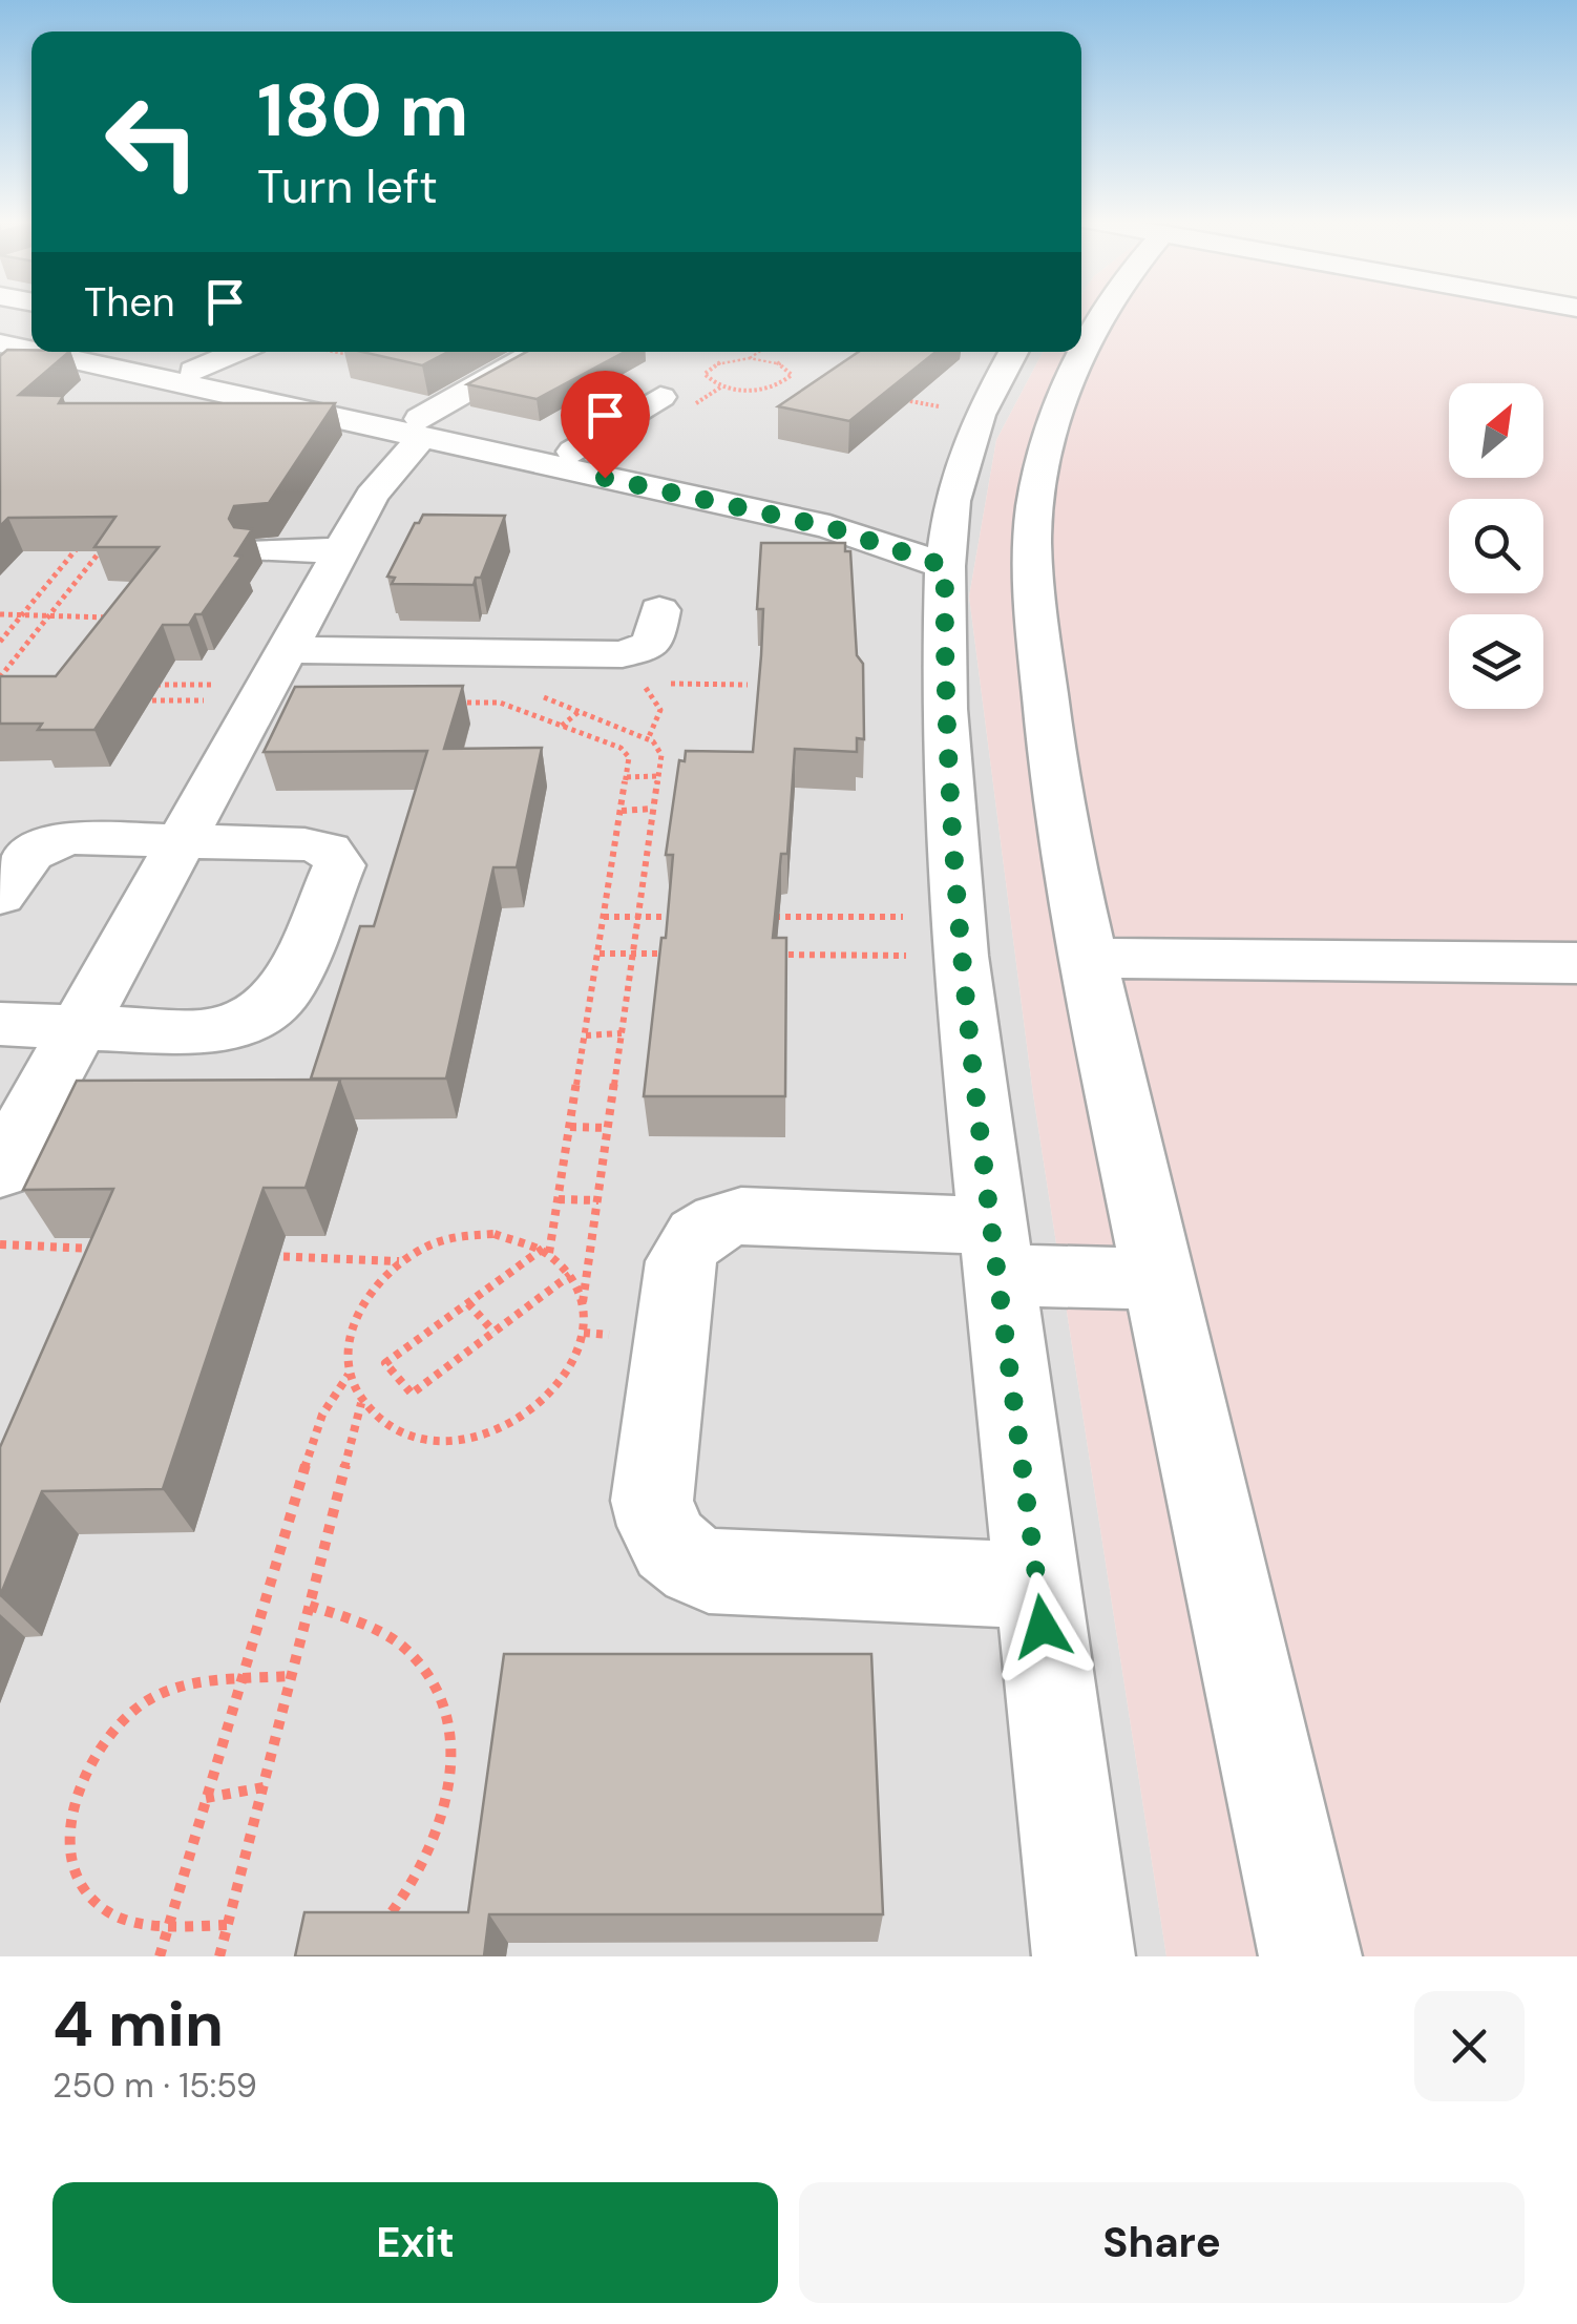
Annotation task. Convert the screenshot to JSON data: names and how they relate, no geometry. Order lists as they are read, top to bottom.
{
  "north": "top right",
  "page": {
    "turn": ["180 m", "Turn left"],
    "then": "Then",
    "heading": ["4 min", "250 m · 15:59"],
    "buttons": ["Exit", "Share"]
  }
}
